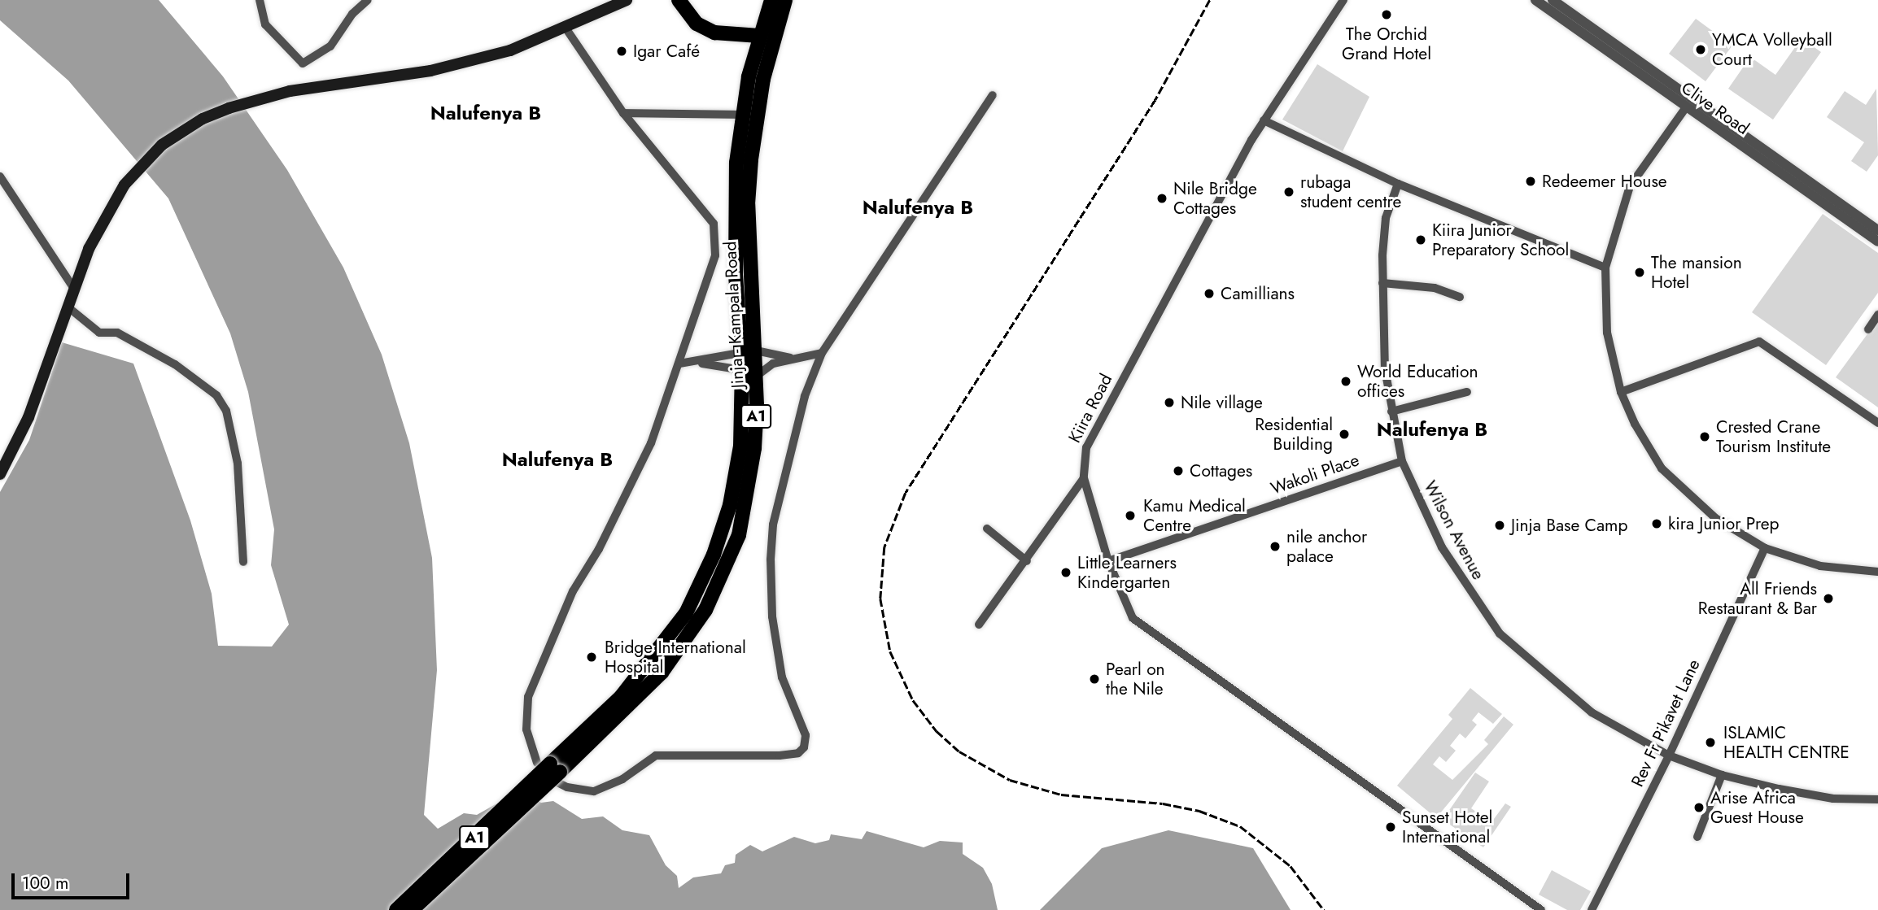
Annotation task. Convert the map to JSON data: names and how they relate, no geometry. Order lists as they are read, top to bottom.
{
  "streets": {
    "highway": ["Jinja - Kampala Road", "A1"],
    "street": [
      "Clive Road",
      "Kiira Road",
      "Wakoli Place",
      "Wilson Avenue",
      "Rev Fr Pikavet Lane"
    ]
  },
  "crossings": [
    ["Jinja - Kampala Road", "A1"],
    ["Kiira Road", "Wakoli Place"],
    ["Wakoli Place", "Wilson Avenue"],
    ["Wilson Avenue", "Rev Fr Pikavet Lane"]
  ],
  "districts": [
    "Nalufenya B",
    "Nalufenya B",
    "Nalufenya B",
    "Nalufenya B"
  ],
  "places": [
    "The Orchid Grand Hotel",
    "YMCA Volleyball Court",
    "Igar Café",
    "Redeemer House",
    "rubaga student centre",
    "Nile Bridge Cottages",
    "Kiira Junior Preparatory School",
    "The mansion Hotel",
    "Camillians",
    "World Education offices",
    "Nile village",
    "Residential Building",
    "Crested Crane Tourism Institute",
    "Cottages",
    "Kamu Medical Centre",
    "kira Junior Prep",
    "Jinja Base Camp",
    "nile anchor palace",
    "Little Learners Kindergarten",
    "All Friends Restaurant & Bar",
    "Bridge International Hospital",
    "Pearl on the Nile",
    "ISLAMIC HEALTH CENTRE",
    "Arise Africa Guest House",
    "Sunset Hotel International"
  ],
  "scale_bar": "100 m"
}
